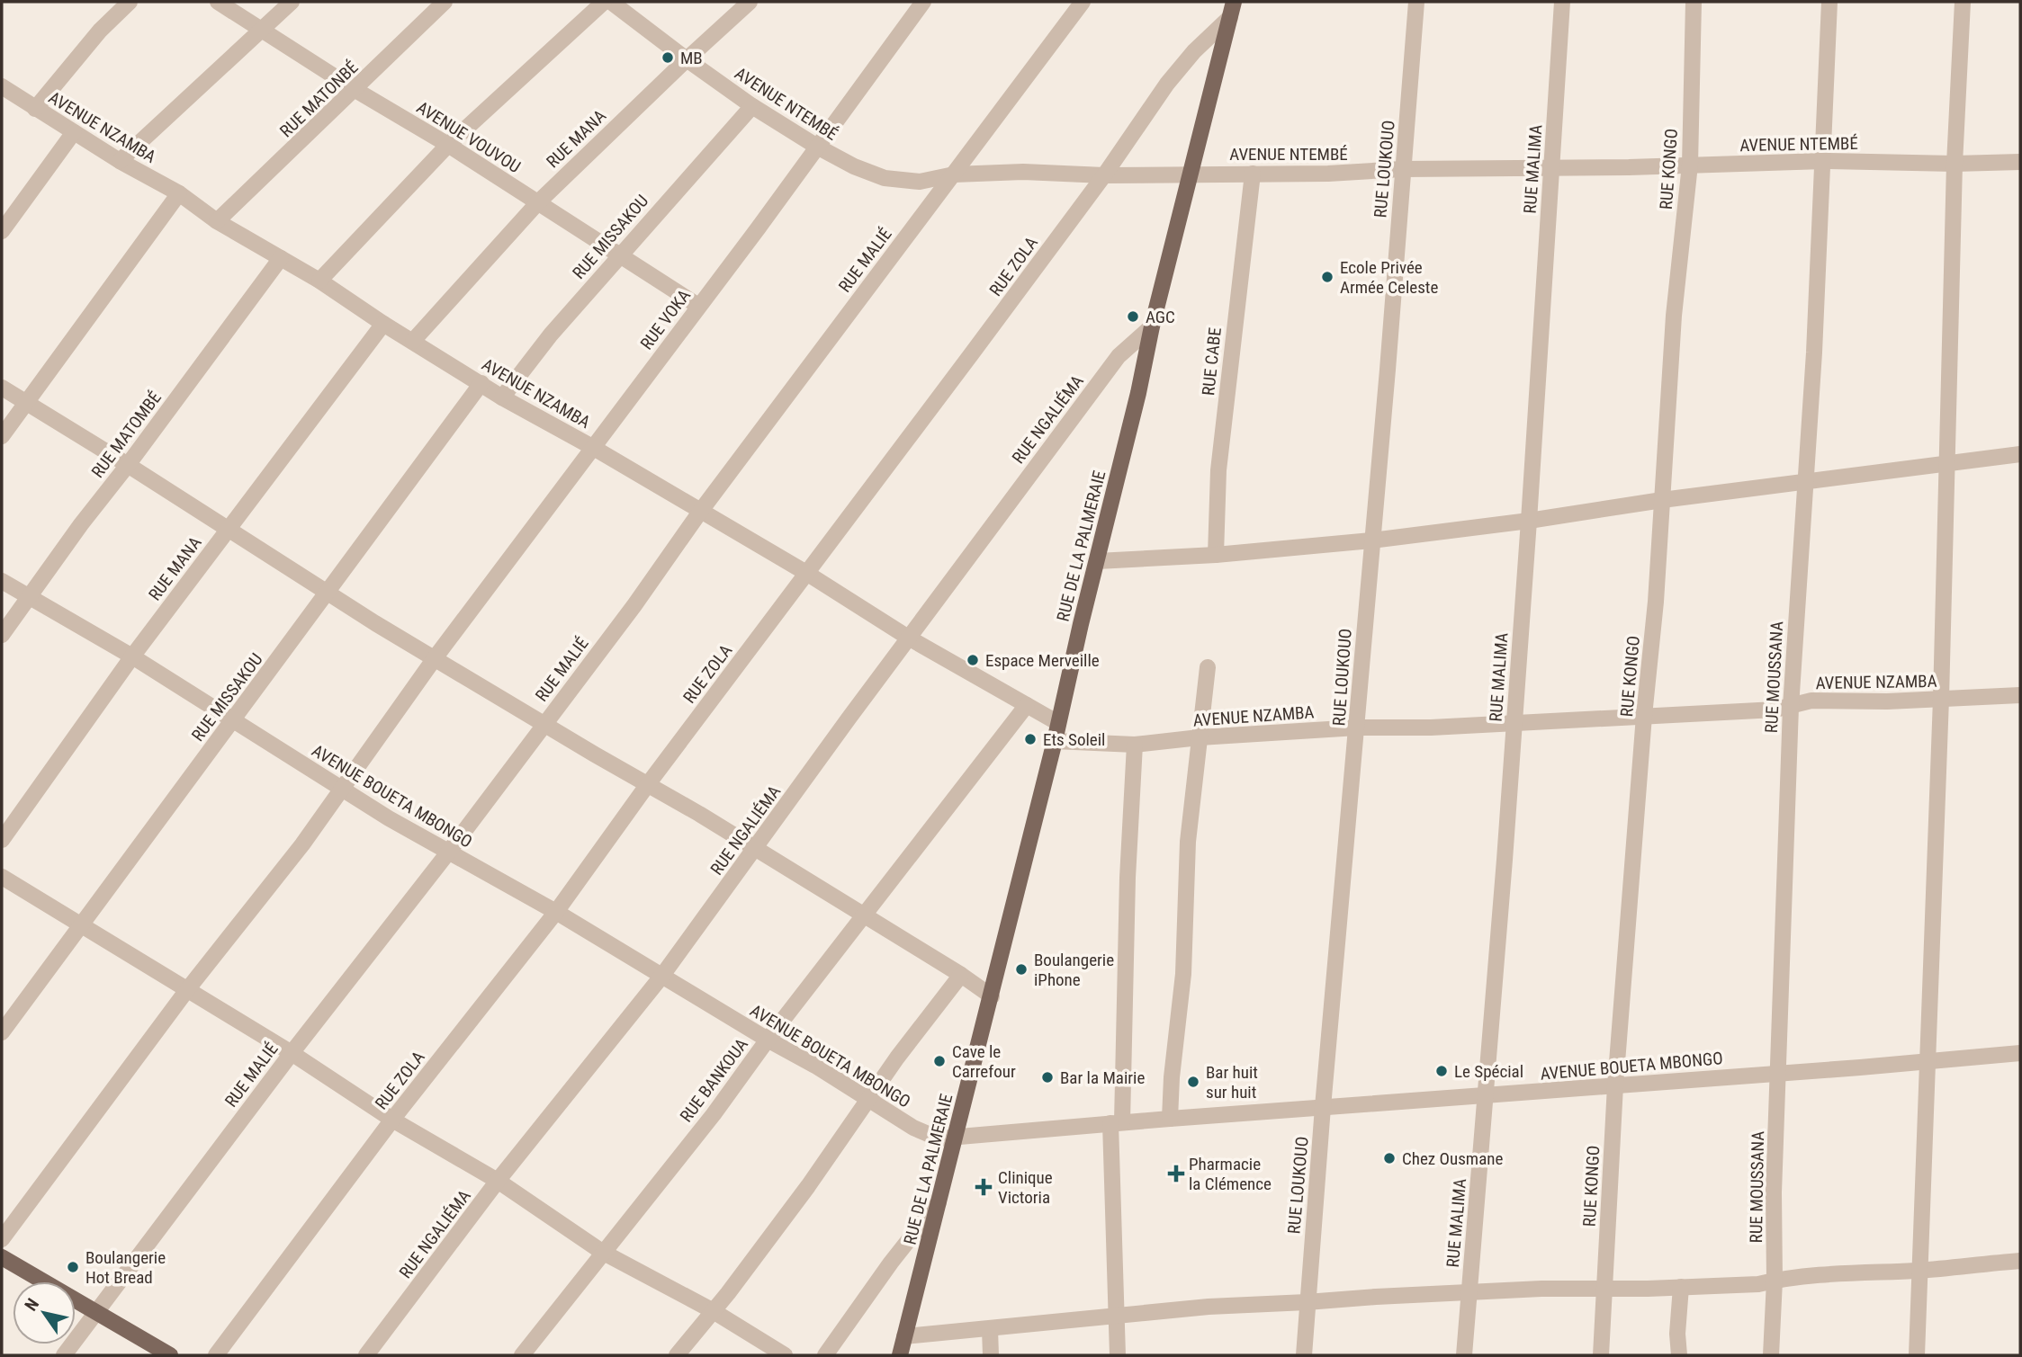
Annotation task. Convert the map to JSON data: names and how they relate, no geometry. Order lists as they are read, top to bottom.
{
  "streets": {
    "main road": ["RUE DE LA PALMERAIE"],
    "street": [
      "RUE MATONBÉ",
      "AVENUE NTEMBÉ",
      "AVENUE NZAMBA",
      "AVENUE VOUVOU",
      "RUE MANA",
      "RUE LOUKOUO",
      "RUE MALIMA",
      "RUE KONGO",
      "RUE MISSAKOU",
      "RUE MALIÉ",
      "RUE ZOLA",
      "RUE VOKA",
      "RUE CABE",
      "RUE NGALIÉMA",
      "RUE MATOMBÉ",
      "RUE MOUSSANA",
      "AVENUE BOUETA MBONGO",
      "RUE BANKOUA"
    ]
  },
  "crossings": [
    ["RUE MATONBÉ", "AVENUE NZAMBA"],
    ["RUE MATONBÉ", "AVENUE VOUVOU"],
    ["AVENUE NTEMBÉ", "RUE MANA"],
    ["AVENUE NTEMBÉ", "RUE LOUKOUO"],
    ["AVENUE NTEMBÉ", "RUE MALIMA"],
    ["AVENUE NTEMBÉ", "RUE KONGO"],
    ["AVENUE NTEMBÉ", "RUE MISSAKOU"],
    ["AVENUE NTEMBÉ", "RUE MALIÉ"],
    ["AVENUE NTEMBÉ", "RUE ZOLA"],
    ["AVENUE NTEMBÉ", "RUE VOKA"],
    ["AVENUE NTEMBÉ", "RUE CABE"],
    ["AVENUE NTEMBÉ", "RUE DE LA PALMERAIE"],
    ["AVENUE NTEMBÉ", "RUE MOUSSANA"],
    ["AVENUE NZAMBA", "RUE MANA"],
    ["AVENUE NZAMBA", "RUE LOUKOUO"],
    ["AVENUE NZAMBA", "RUE MALIMA"],
    ["AVENUE NZAMBA", "RUE KONGO"],
    ["AVENUE NZAMBA", "RUE MISSAKOU"],
    ["AVENUE NZAMBA", "RUE MALIÉ"],
    ["AVENUE NZAMBA", "RUE ZOLA"],
    ["AVENUE NZAMBA", "RUE VOKA"],
    ["AVENUE NZAMBA", "RUE NGALIÉMA"],
    ["AVENUE NZAMBA", "RUE MATOMBÉ"],
    ["AVENUE NZAMBA", "RUE DE LA PALMERAIE"],
    ["AVENUE NZAMBA", "RUE MOUSSANA"],
    ["AVENUE NZAMBA", "RUE BANKOUA"],
    ["AVENUE VOUVOU", "RUE MANA"],
    ["AVENUE VOUVOU", "RUE MISSAKOU"],
    ["AVENUE VOUVOU", "RUE VOKA"],
    ["RUE MANA", "AVENUE BOUETA MBONGO"],
    ["RUE LOUKOUO", "AVENUE BOUETA MBONGO"],
    ["RUE MALIMA", "AVENUE BOUETA MBONGO"],
    ["RUE KONGO", "AVENUE BOUETA MBONGO"],
    ["RUE MISSAKOU", "AVENUE BOUETA MBONGO"],
    ["RUE MALIÉ", "AVENUE BOUETA MBONGO"],
    ["RUE ZOLA", "RUE DE LA PALMERAIE"],
    ["RUE ZOLA", "AVENUE BOUETA MBONGO"],
    ["RUE VOKA", "AVENUE BOUETA MBONGO"],
    ["RUE NGALIÉMA", "RUE DE LA PALMERAIE"],
    ["RUE NGALIÉMA", "AVENUE BOUETA MBONGO"],
    ["RUE MATOMBÉ", "AVENUE BOUETA MBONGO"],
    ["RUE DE LA PALMERAIE", "AVENUE BOUETA MBONGO"],
    ["RUE MOUSSANA", "AVENUE BOUETA MBONGO"],
    ["AVENUE BOUETA MBONGO", "RUE BANKOUA"]
  ],
  "places": {
    "other": [
      "MB",
      "Ecole Privée Armée Celeste",
      "AGC",
      "Espace Merveille",
      "Ets Soleil",
      "Boulangerie iPhone",
      "Cave le Carrefour",
      "Le Spécial",
      "Bar la Mairie",
      "Bar huit sur huit",
      "Chez Ousmane",
      "Boulangerie Hot Bread"
    ],
    "health": ["Pharmacie la Clémence", "Clinique Victoria"]
  },
  "north": "top left"
}
